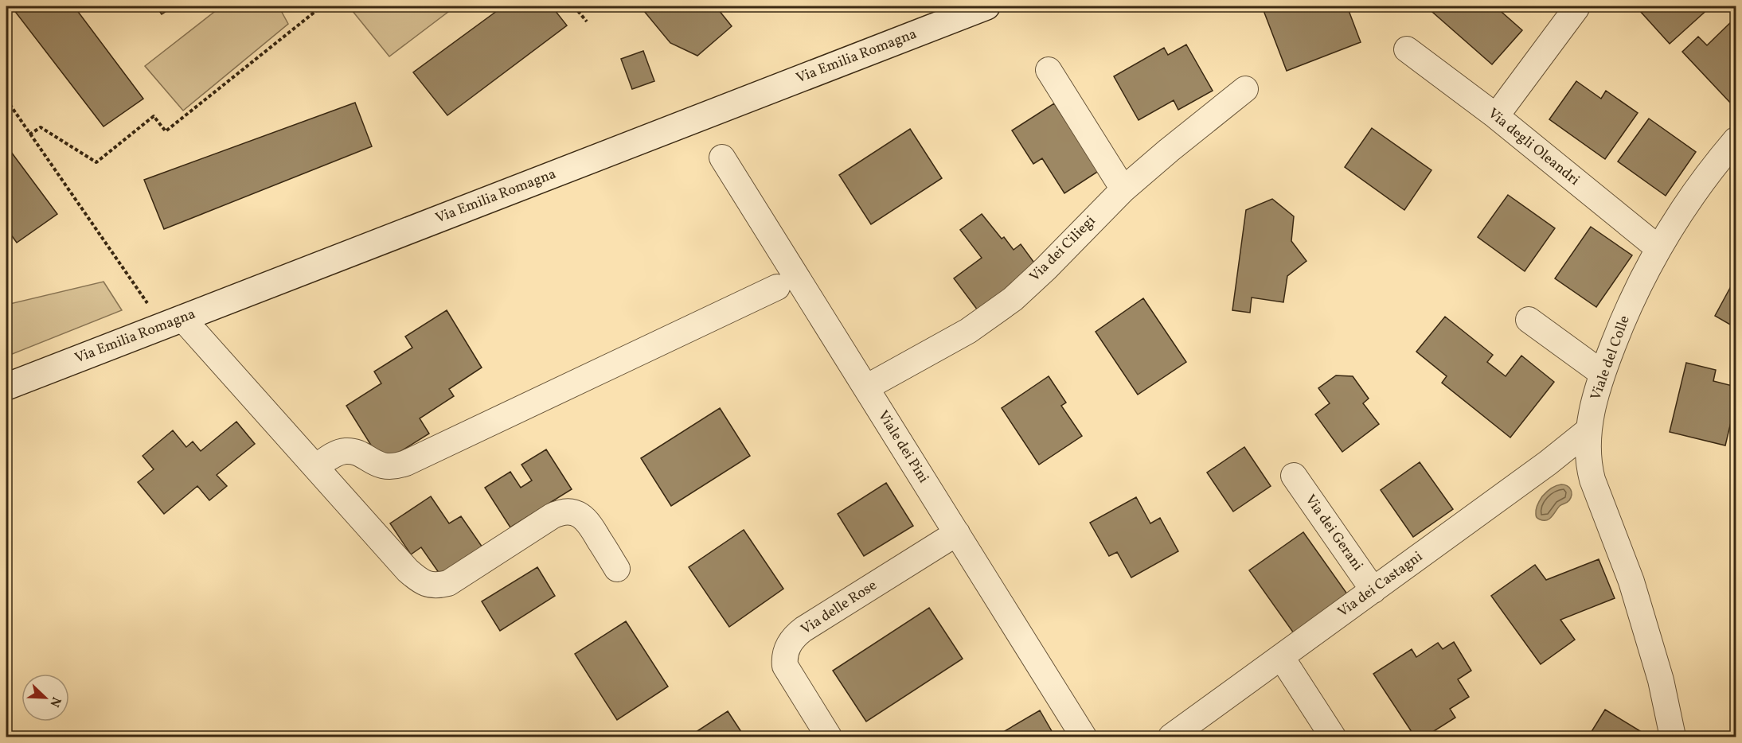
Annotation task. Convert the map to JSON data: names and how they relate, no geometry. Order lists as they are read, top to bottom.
{
  "streets": {
    "main road": ["Via Emilia Romagna"],
    "street": [
      "Via degli Oleandri",
      "Via dei Ciliegi",
      "Viale del Colle",
      "Viale dei Pini",
      "Via dei Gerani",
      "Via dei Castagni",
      "Via delle Rose"
    ]
  },
  "crossings": [
    ["Via degli Oleandri", "Viale del Colle"],
    ["Via dei Ciliegi", "Viale dei Pini"],
    ["Viale del Colle", "Via dei Castagni"],
    ["Viale dei Pini", "Via delle Rose"],
    ["Via dei Gerani", "Via dei Castagni"]
  ],
  "north": "bottom right"
}
